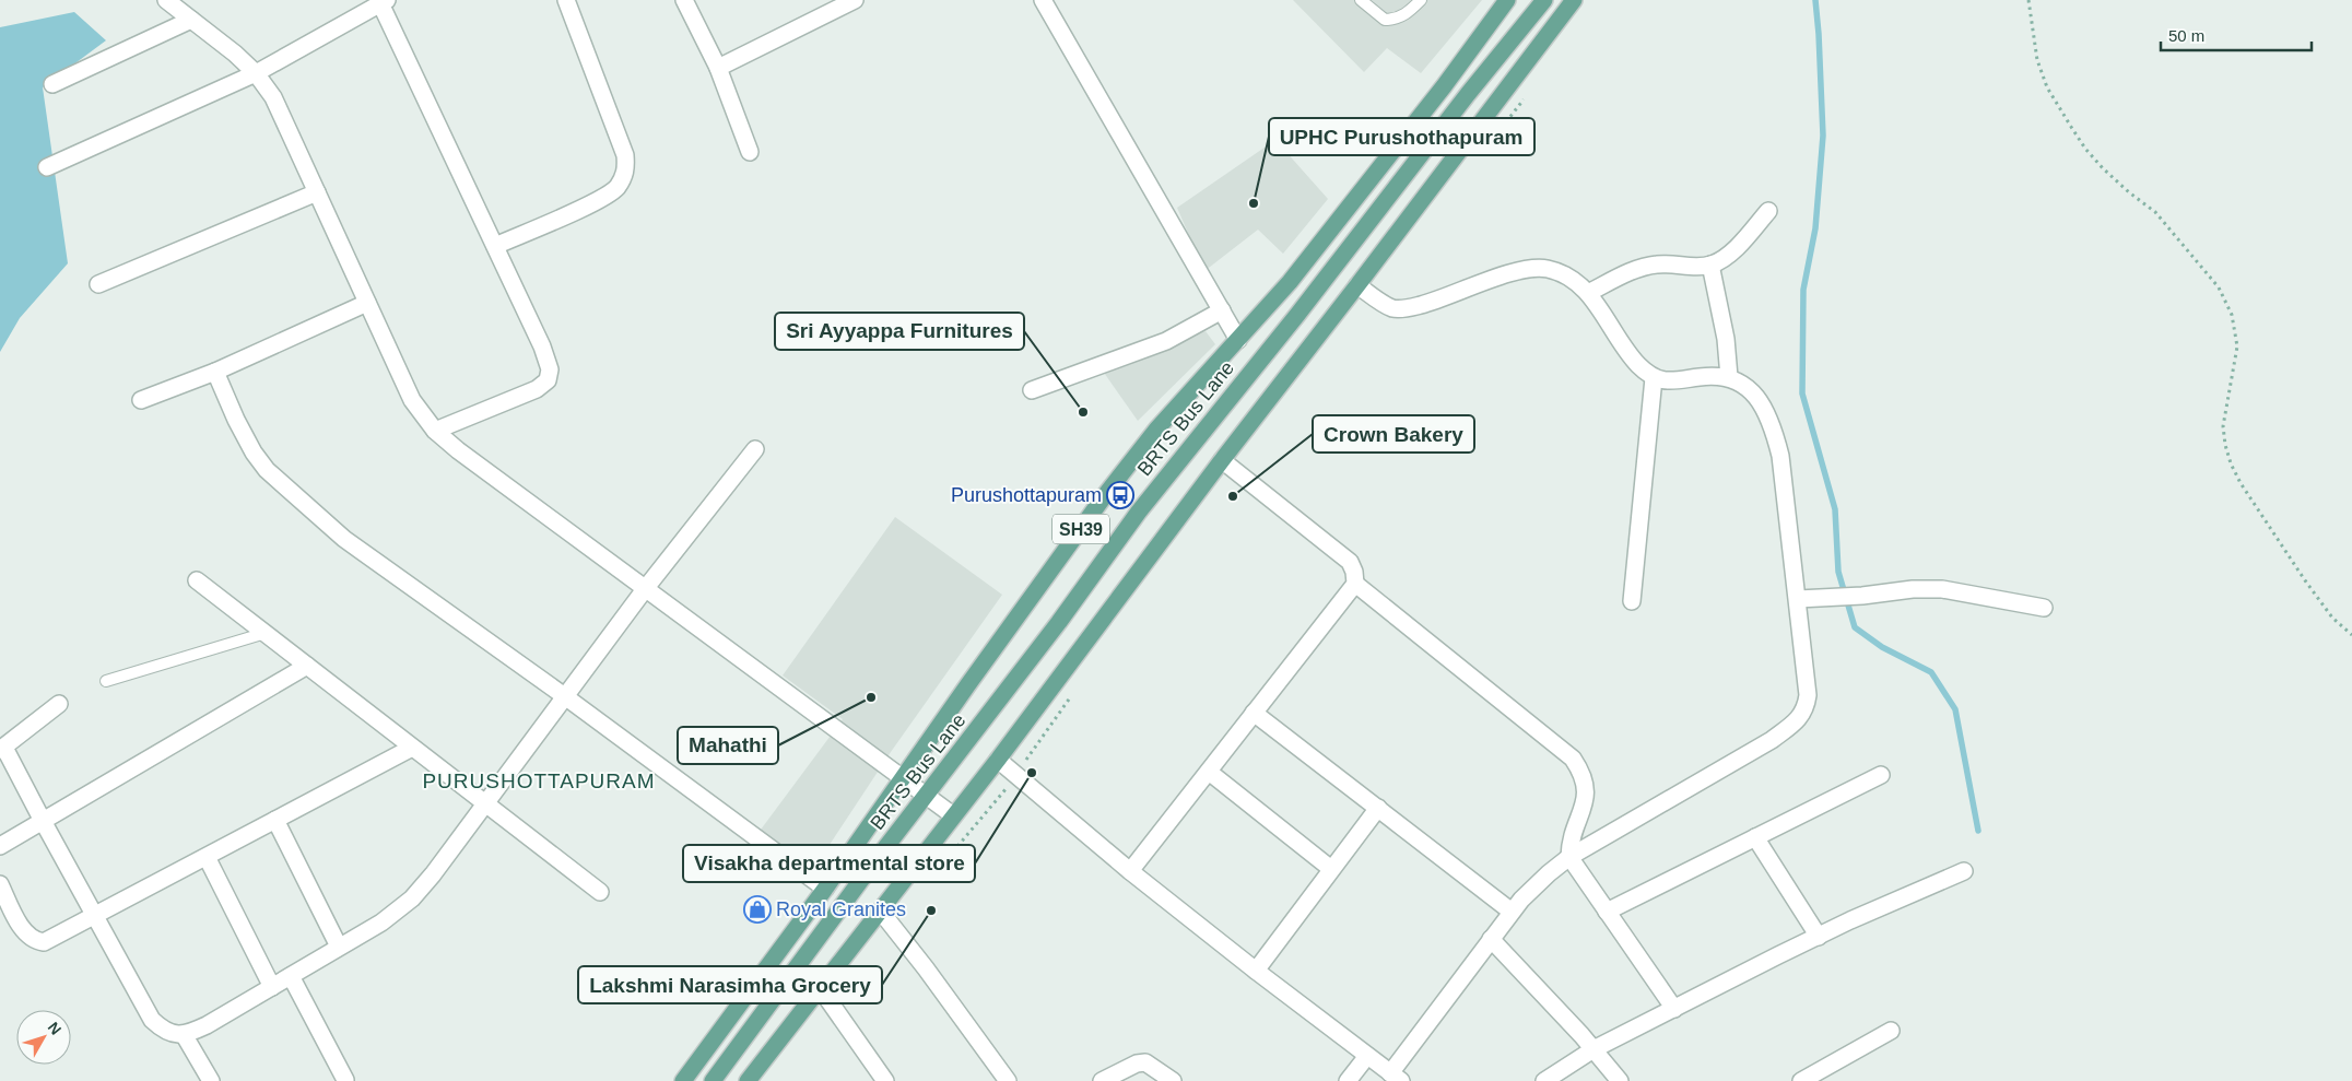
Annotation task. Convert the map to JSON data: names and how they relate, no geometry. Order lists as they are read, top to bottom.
{
  "streets": {
    "main road": ["BRTS Bus Lane", "SH39"]
  },
  "districts": ["PURUSHOTTAPURAM"],
  "places": {
    "other": [
      "UPHC Purushothapuram",
      "Sri Ayyappa Furnitures",
      "Crown Bakery",
      "Mahathi",
      "Visakha departmental store",
      "Lakshmi Narasimha Grocery"
    ],
    "bus stop": ["Purushottapuram"],
    "shop": ["Royal Granites"]
  },
  "scale_bar": "50 m",
  "north": "top right"
}
